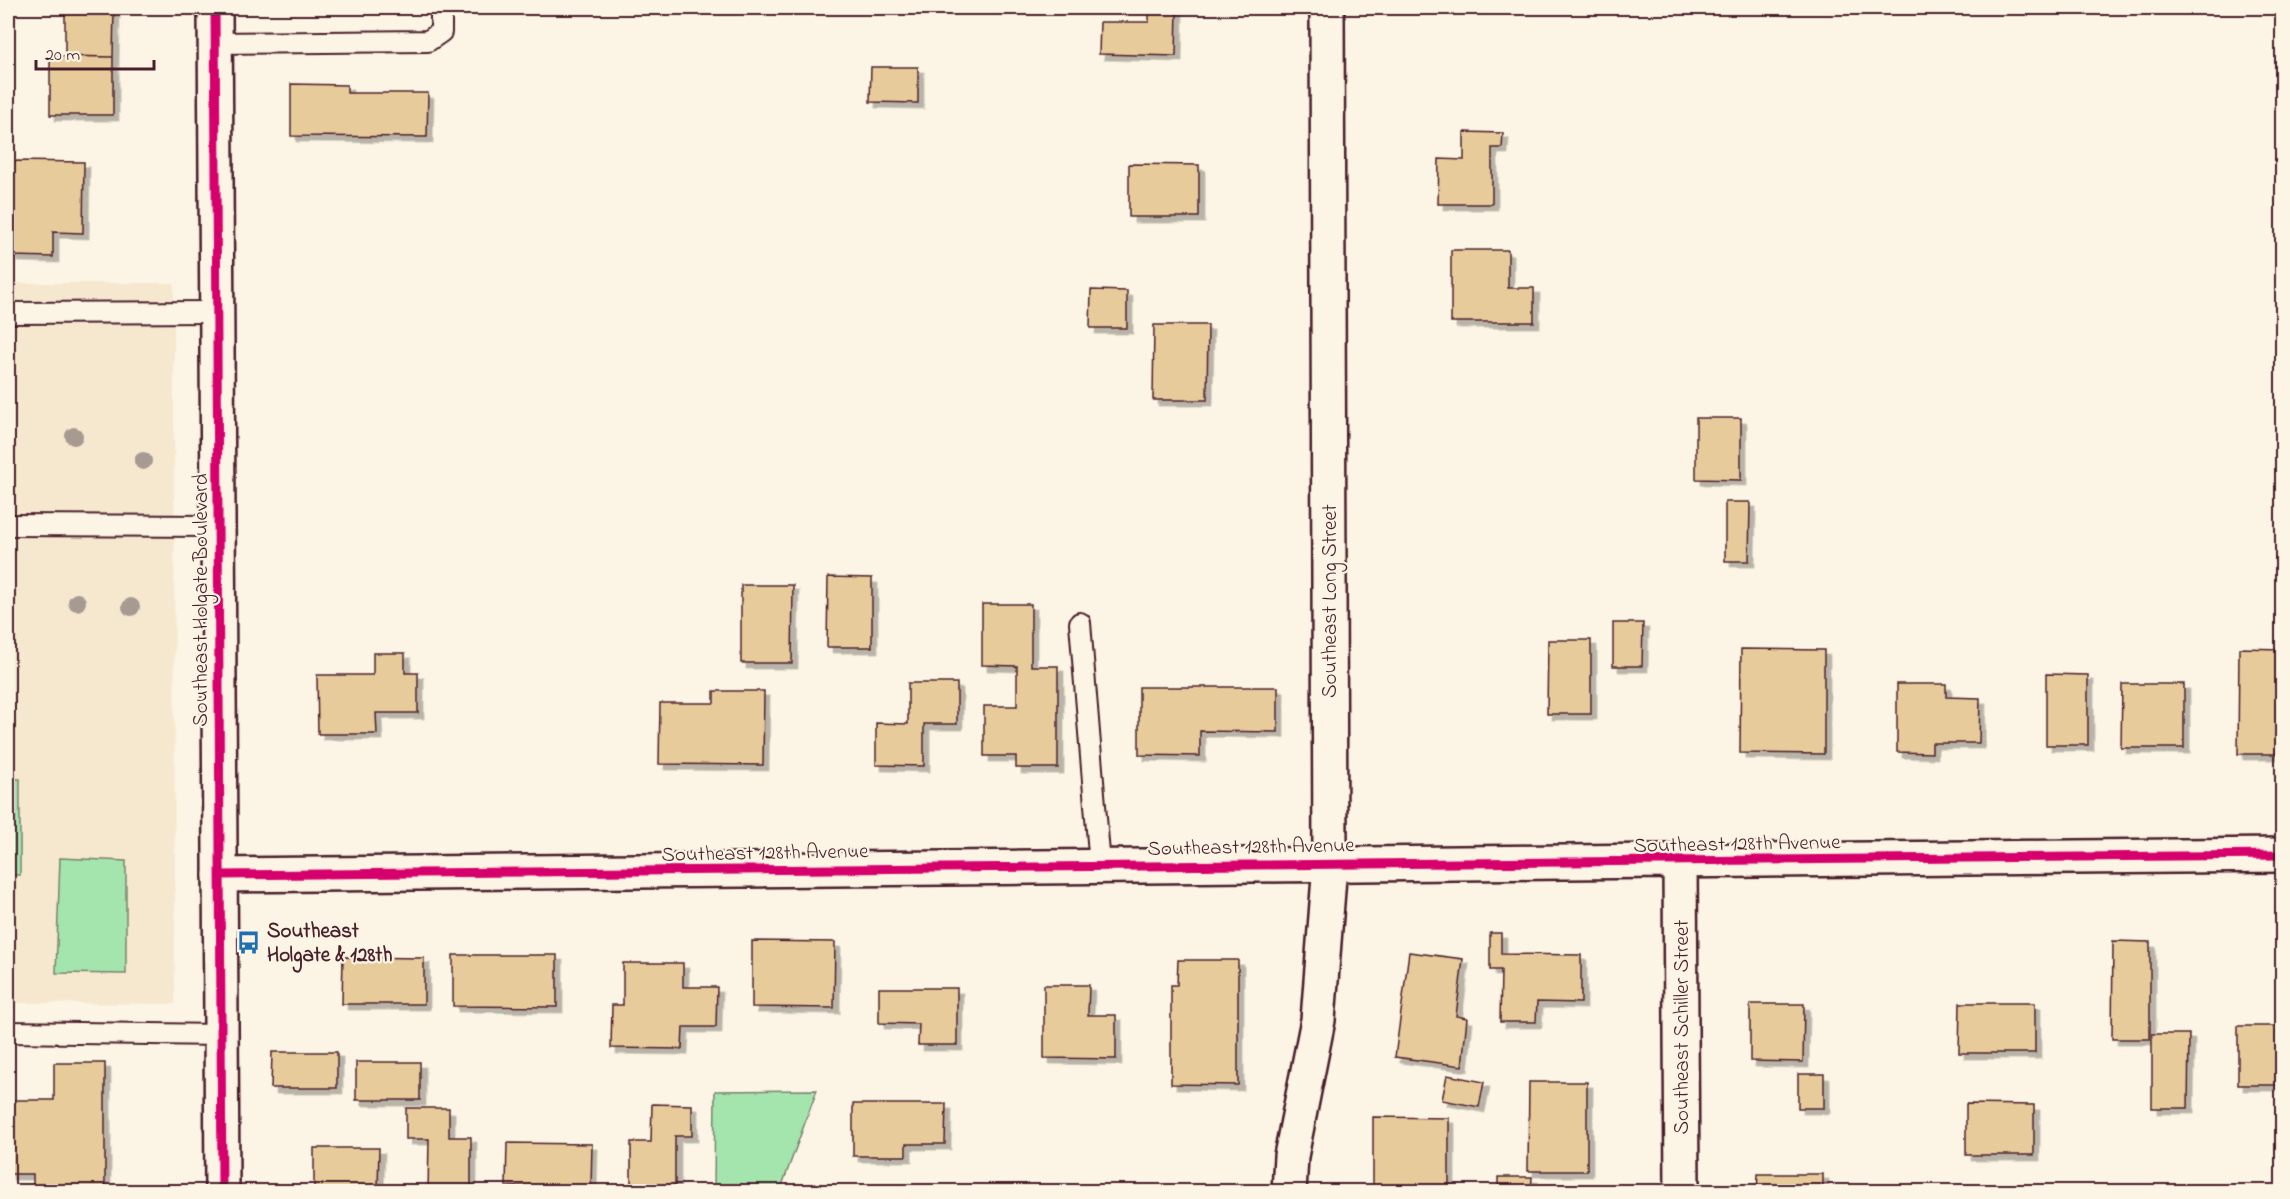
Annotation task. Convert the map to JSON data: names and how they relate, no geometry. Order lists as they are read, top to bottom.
{
  "streets": {
    "street": [
      "Southeast Holgate Boulevard",
      "Southeast Long Street",
      "Southeast 128th Avenue",
      "Southeast Schiller Street"
    ]
  },
  "crossings": [
    ["Southeast Holgate Boulevard", "Southeast 128th Avenue"],
    ["Southeast Long Street", "Southeast 128th Avenue"],
    ["Southeast 128th Avenue", "Southeast Schiller Street"]
  ],
  "places": {
    "bus stop": ["Southeast Holgate & 128th"]
  },
  "scale_bar": "20 m"
}
